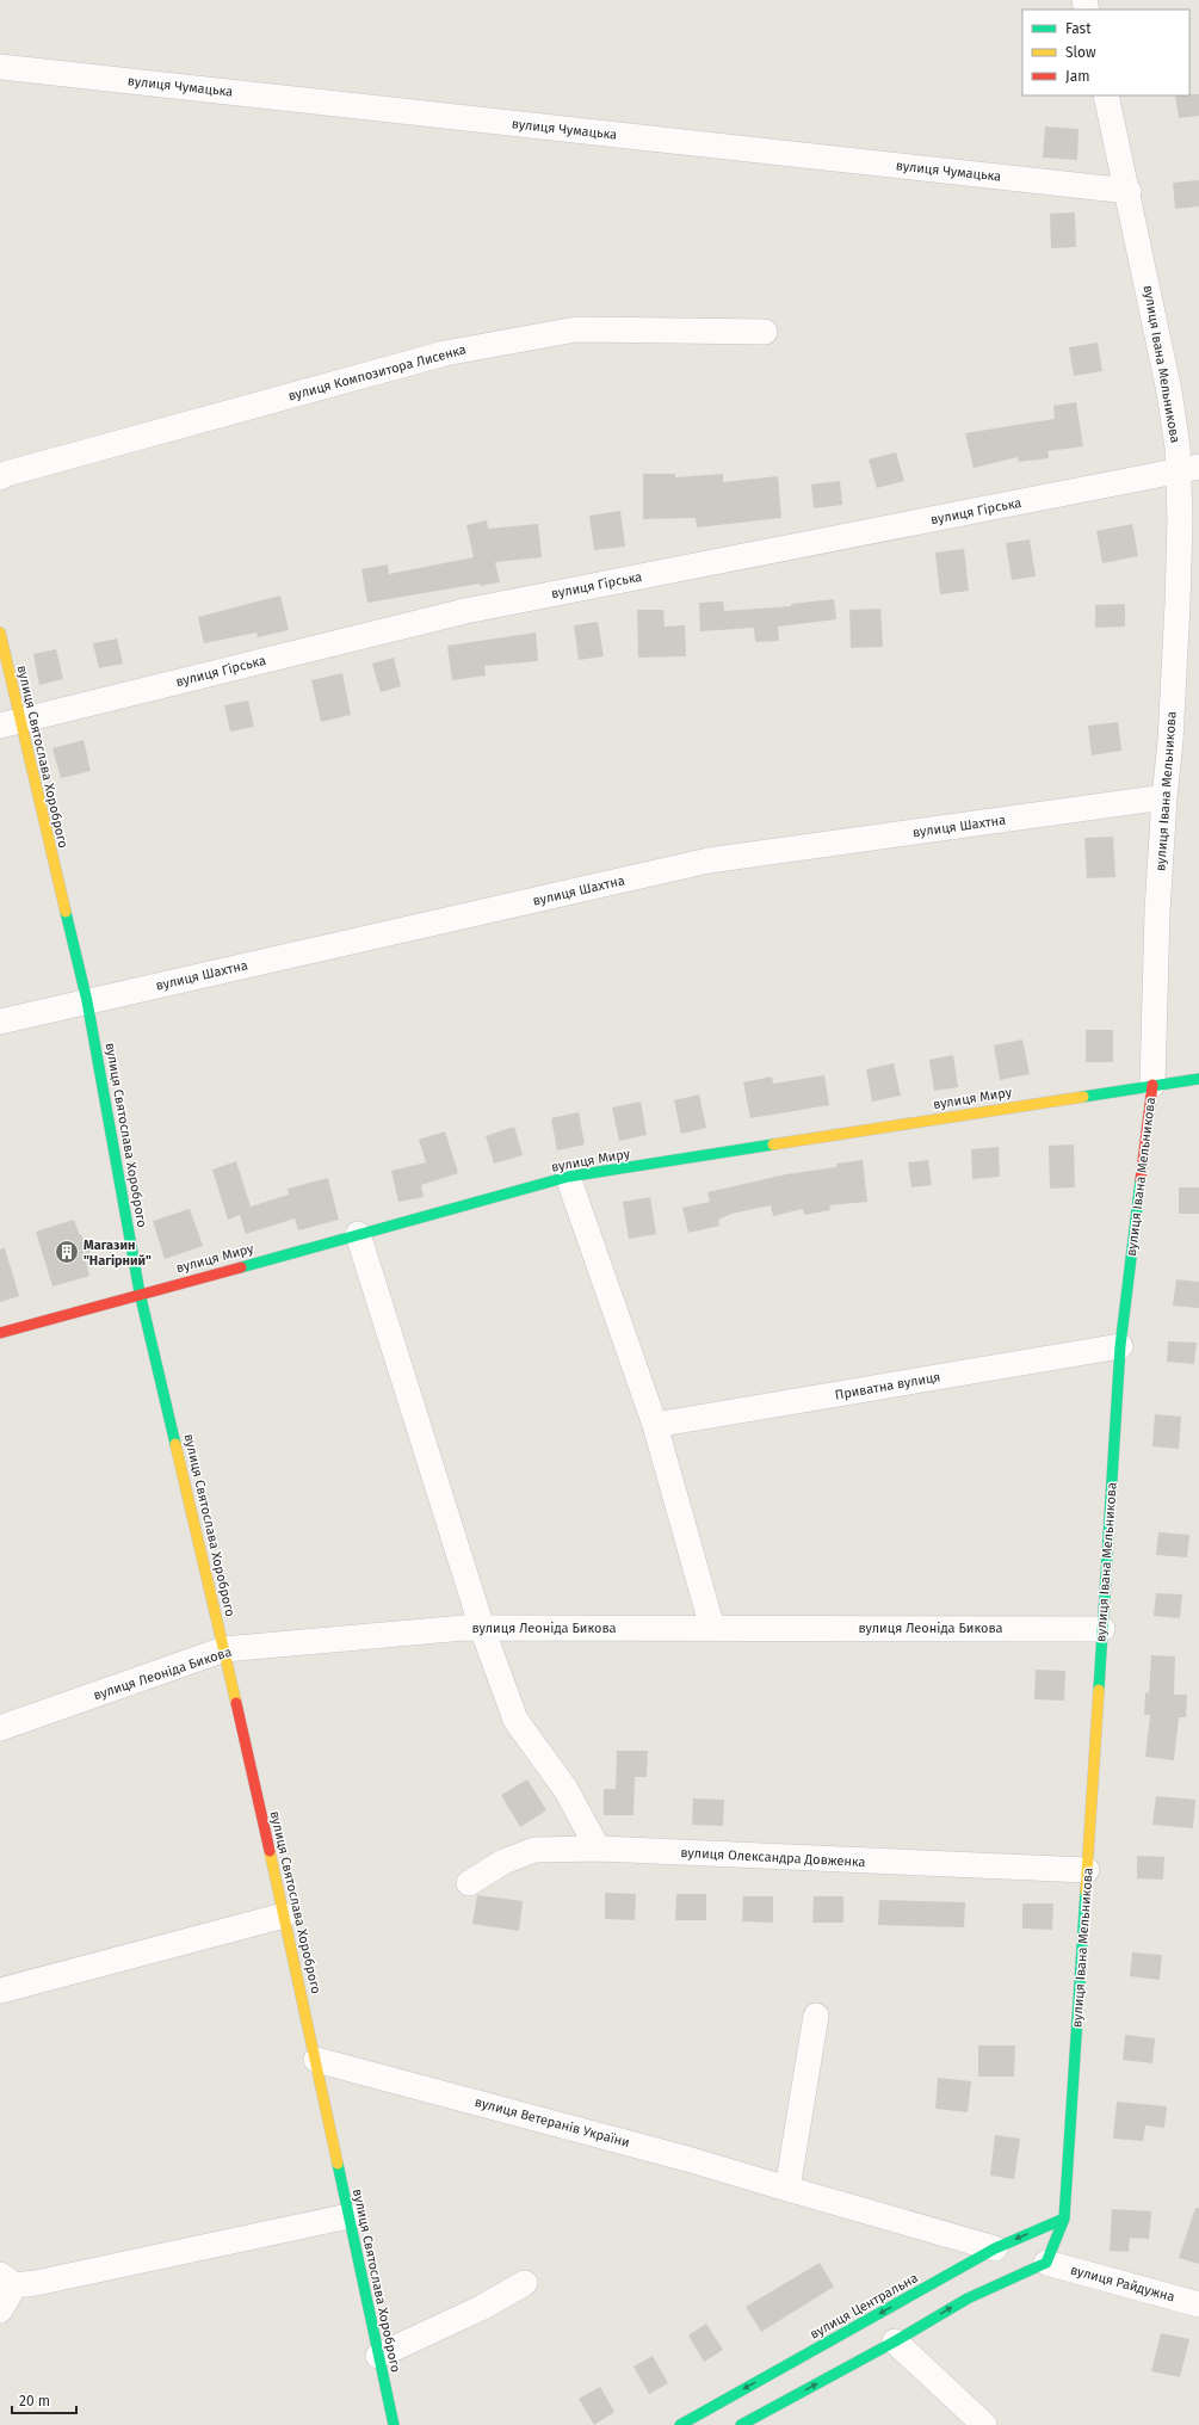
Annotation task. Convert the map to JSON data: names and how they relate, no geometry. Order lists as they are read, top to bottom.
{
  "streets": {
    "street": [
      "вулиця Чумацька",
      "вулиця Івана Мельникова",
      "вулиця Композитора Лисенка",
      "вулиця Гірська",
      "вулиця Святослава Хороброго",
      "вулиця Шахтна",
      "вулиця Миру",
      "Приватна вулиця",
      "вулиця Леоніда Бикова",
      "вулиця Олександра Довженка",
      "вулиця Ветеранів України",
      "вулиця Райдужна",
      "вулиця Центральна"
    ]
  },
  "crossings": [
    ["вулиця Чумацька", "вулиця Івана Мельникова"],
    ["вулиця Івана Мельникова", "вулиця Гірська"],
    ["вулиця Івана Мельникова", "вулиця Шахтна"],
    ["вулиця Івана Мельникова", "вулиця Миру"],
    ["вулиця Івана Мельникова", "Приватна вулиця"],
    ["вулиця Івана Мельникова", "вулиця Леоніда Бикова"],
    ["вулиця Івана Мельникова", "вулиця Олександра Довженка"],
    ["вулиця Івана Мельникова", "вулиця Райдужна"],
    ["вулиця Івана Мельникова", "вулиця Центральна"],
    ["вулиця Гірська", "вулиця Святослава Хороброго"],
    ["вулиця Святослава Хороброго", "вулиця Шахтна"],
    ["вулиця Святослава Хороброго", "вулиця Миру"],
    ["вулиця Святослава Хороброго", "вулиця Леоніда Бикова"],
    ["вулиця Святослава Хороброго", "вулиця Ветеранів України"],
    ["вулиця Ветеранів України", "вулиця Центральна"]
  ],
  "places": {
    "building": ["Магазин \"Нагірний\""]
  },
  "legend": ["Fast", "Slow", "Jam"],
  "scale_bar": "20 m"
}
